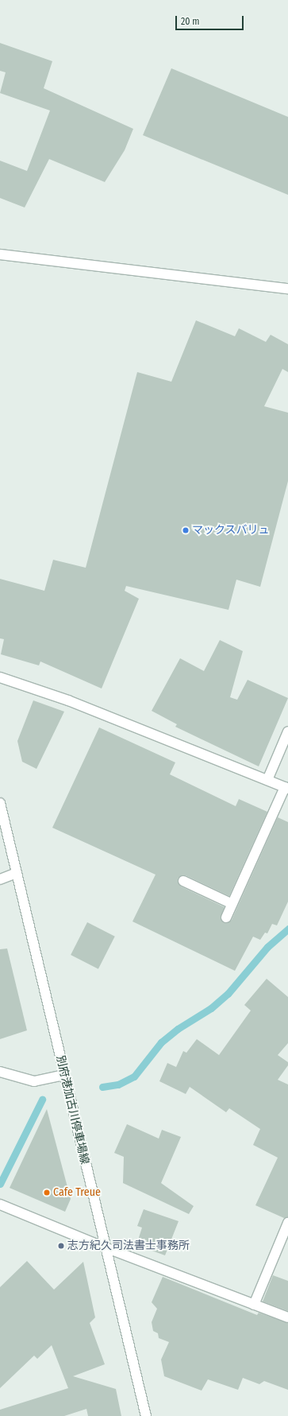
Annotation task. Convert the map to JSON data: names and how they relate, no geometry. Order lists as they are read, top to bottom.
{
  "streets": {
    "street": ["別府港加古川停車場線"]
  },
  "places": ["マックスバリュ", "Cafe Treue", "志方紀久司法書士事務所"],
  "scale_bar": "20 m"
}
